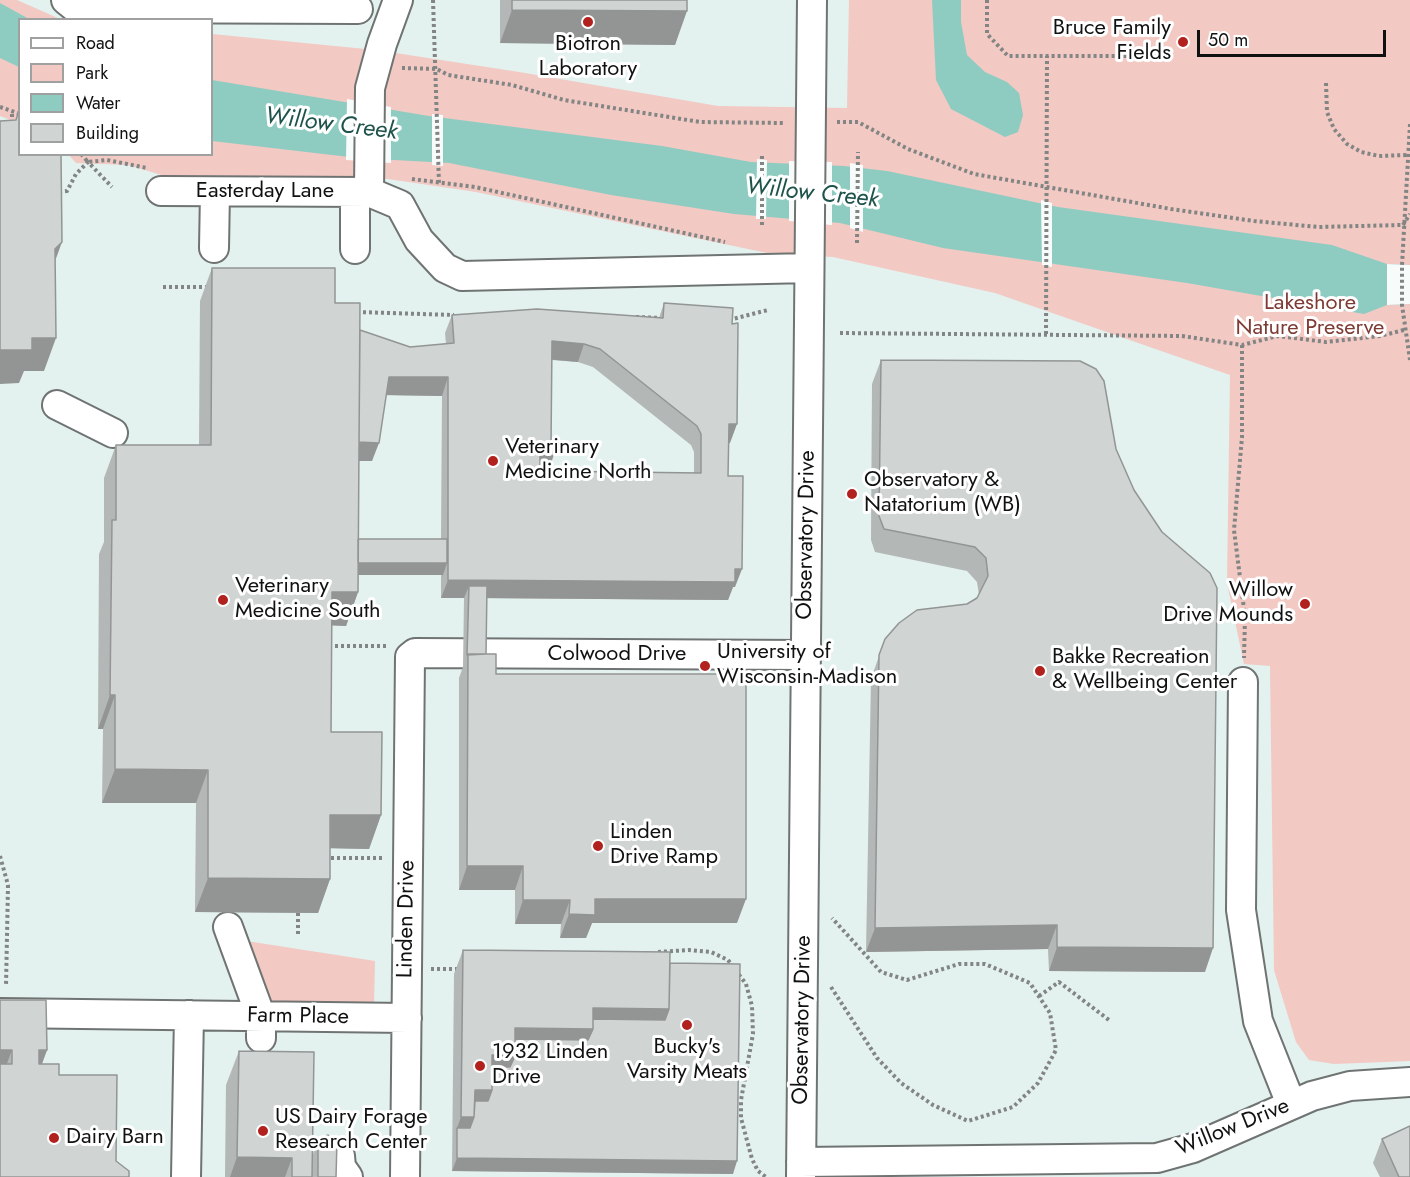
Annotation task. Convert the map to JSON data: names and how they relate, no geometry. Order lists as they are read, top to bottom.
{
  "streets": {
    "street": [
      "Easterday Lane",
      "Observatory Drive",
      "Colwood Drive",
      "Linden Drive",
      "Farm Place",
      "Willow Drive"
    ]
  },
  "crossings": [
    ["Observatory Drive", "Colwood Drive"],
    ["Observatory Drive", "Willow Drive"],
    ["Colwood Drive", "Linden Drive"],
    ["Linden Drive", "Farm Place"]
  ],
  "water": ["Willow Creek"],
  "parks": ["Lakeshore Nature Preserve"],
  "places": [
    "Biotron Laboratory",
    "Bruce Family Fields",
    "Veterinary Medicine North",
    "Observatory & Natatorium (WB)",
    "Veterinary Medicine South",
    "Willow Drive Mounds",
    "University of Wisconsin-Madison",
    "Bakke Recreation & Wellbeing Center",
    "Linden Drive Ramp",
    "Bucky's Varsity Meats",
    "1932 Linden Drive",
    "US Dairy Forage Research Center",
    "Dairy Barn"
  ],
  "legend": [
    "Road",
    "Park",
    "Water",
    "Building"
  ],
  "scale_bar": "50 m"
}
